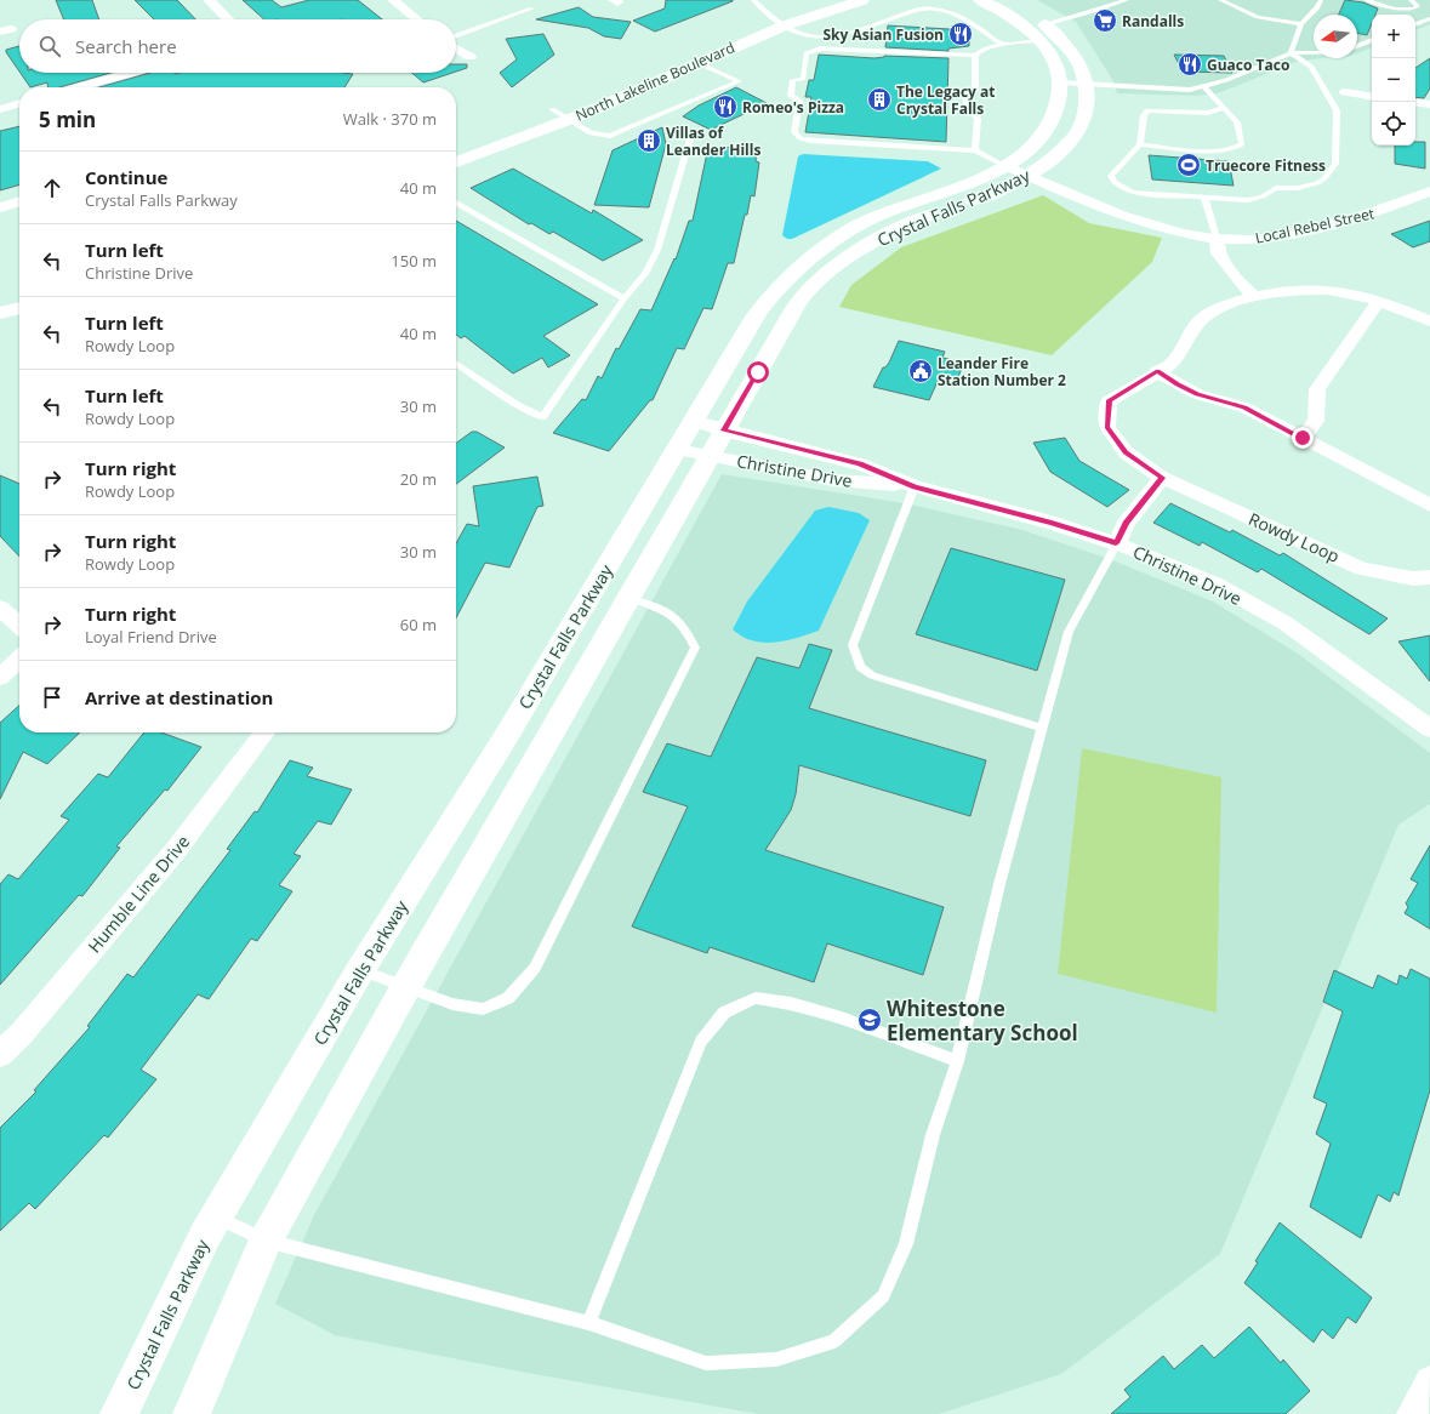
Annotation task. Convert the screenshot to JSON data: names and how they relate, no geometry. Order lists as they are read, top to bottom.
{
  "streets": {
    "street": [
      "North Lakeline Boulevard",
      "Crystal Falls Parkway",
      "Local Rebel Street",
      "Christine Drive",
      "Rowdy Loop",
      "Humble Line Drive"
    ]
  },
  "crossings": [
    ["Crystal Falls Parkway", "Local Rebel Street"],
    ["Crystal Falls Parkway", "Christine Drive"]
  ],
  "places": {
    "supermarket": ["Randalls"],
    "restaurant": ["Sky Asian Fusion", "Guaco Taco", "Romeo's Pizza"],
    "building": ["The Legacy at Crystal Falls", "Villas of Leander Hills"],
    "sports": ["Truecore Fitness"],
    "public building": ["Leander Fire Station Number 2"],
    "school or university": ["Whitestone Elementary School"]
  },
  "north": "left",
  "page": {
    "map_buttons": ["+", "−"],
    "search": "Search here",
    "heading": ["5 min", "Walk · 370 m"],
    "list": [
      ["Continue", "Crystal Falls Parkway", "40 m"],
      ["Turn left", "Christine Drive", "150 m"],
      ["Turn left", "Rowdy Loop", "40 m"],
      ["Turn left", "Rowdy Loop", "30 m"],
      ["Turn right", "Rowdy Loop", "20 m"],
      ["Turn right", "Rowdy Loop", "30 m"],
      ["Turn right", "Loyal Friend Drive", "60 m"],
      "Arrive at destination"
    ]
  }
}
